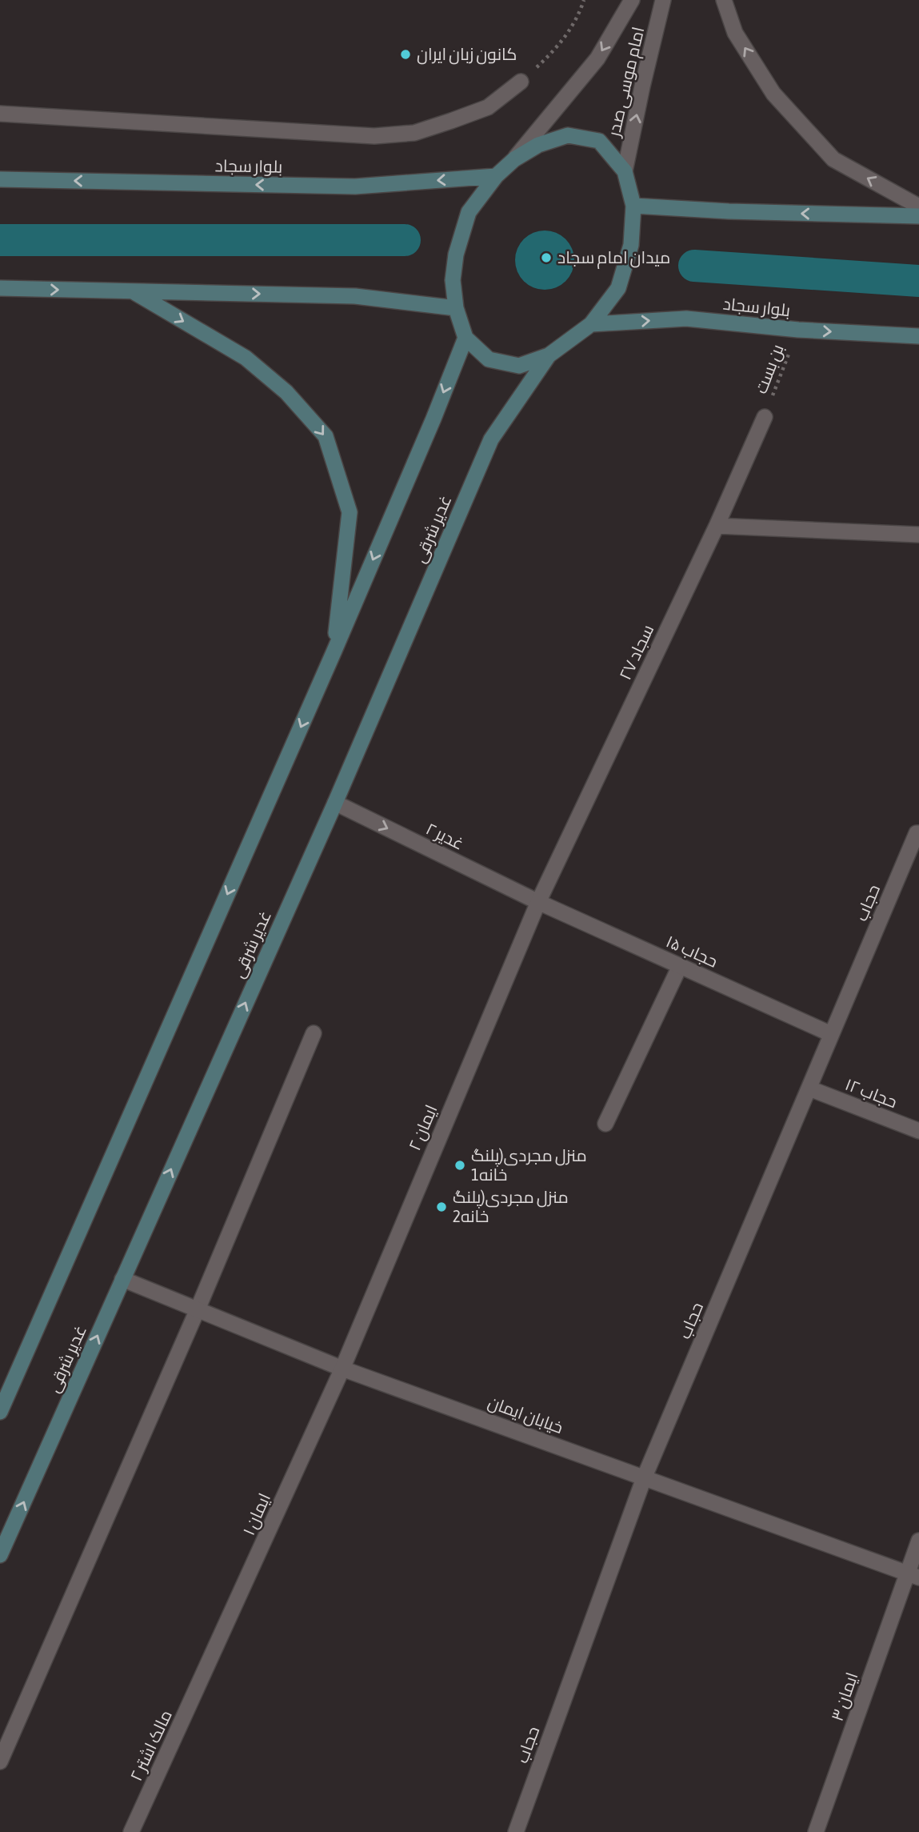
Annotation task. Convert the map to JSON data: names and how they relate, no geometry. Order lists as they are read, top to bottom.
{
  "streets": {
    "main road": ["بلوار سجاد", "غدیر شرقی"],
    "street": [
      "امام موسی صدر",
      "سجاد ۲۷",
      "غدیر ۲",
      "حجاب",
      "حجاب ۱۵",
      "حجاب ۱۲",
      "ایمان ۲",
      "خیابان ایمان",
      "ایمان ۱",
      "ایمان ۳",
      "مالک اشتر ۲"
    ],
    "path": ["بن بست"]
  },
  "crossings": [
    ["بلوار سجاد", "بن بست"],
    ["بن بست", "سجاد ۲۷"],
    ["غدیر شرقی", "غدیر ۲"],
    ["غدیر شرقی", "خیابان ایمان"],
    ["سجاد ۲۷", "غدیر ۲"],
    ["سجاد ۲۷", "حجاب ۱۵"],
    ["سجاد ۲۷", "ایمان ۲"],
    ["غدیر ۲", "حجاب ۱۵"],
    ["غدیر ۲", "ایمان ۲"],
    ["حجاب", "حجاب ۱۵"],
    ["حجاب", "حجاب ۱۲"],
    ["حجاب", "خیابان ایمان"],
    ["حجاب ۱۵", "ایمان ۲"],
    ["ایمان ۲", "خیابان ایمان"],
    ["ایمان ۲", "ایمان ۱"],
    ["خیابان ایمان", "ایمان ۱"],
    ["خیابان ایمان", "ایمان ۳"],
    ["ایمان ۱", "مالک اشتر ۲"]
  ],
  "one_way": ["غدیر ۲"],
  "places": [
    "کانون زبان ایران",
    "میدان امام سجاد",
    "منزل مجردی(پلنگ خانه1",
    "منزل مجردی(پلنگ خانه2"
  ]
}
